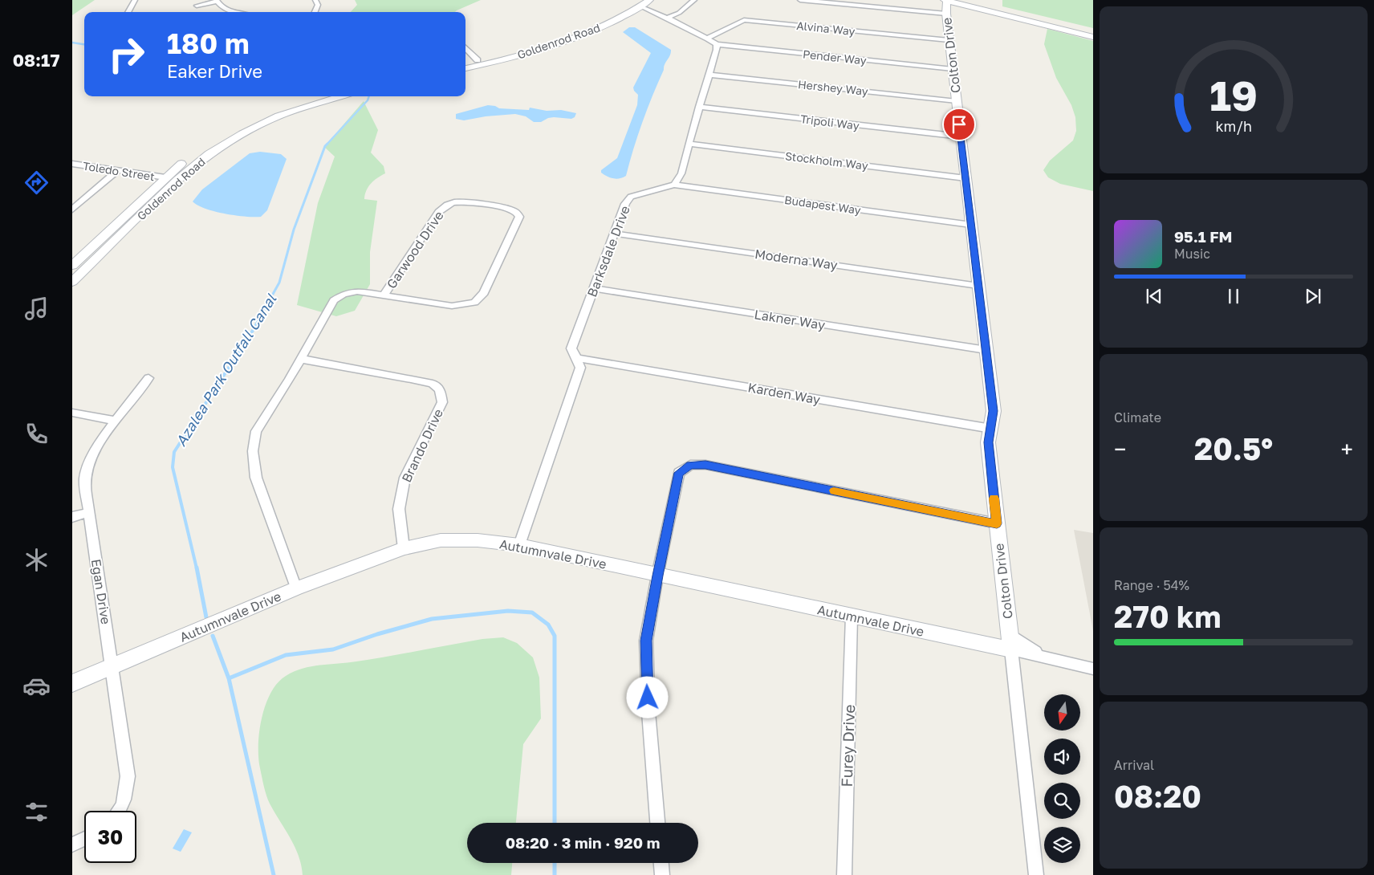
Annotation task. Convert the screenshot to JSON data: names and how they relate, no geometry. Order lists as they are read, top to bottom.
{
  "streets": {
    "main road": ["Goldenrod Road", "Colton Drive", "Autumnvale Drive"],
    "street": [
      "Alvina Way",
      "Pender Way",
      "Hershey Way",
      "Tripoli Way",
      "Stockholm Way",
      "Toledo Street",
      "Budapest Way",
      "Garwood Drive",
      "Barksdale Drive",
      "Moderna Way",
      "Lakner Way",
      "Karden Way",
      "Brando Drive",
      "Egan Drive",
      "Furey Drive"
    ]
  },
  "crossings": [
    ["Alvina Way", "Colton Drive"],
    ["Goldenrod Road", "Toledo Street"],
    ["Colton Drive", "Pender Way"],
    ["Colton Drive", "Hershey Way"],
    ["Colton Drive", "Tripoli Way"],
    ["Colton Drive", "Stockholm Way"],
    ["Colton Drive", "Budapest Way"],
    ["Colton Drive", "Moderna Way"],
    ["Colton Drive", "Lakner Way"],
    ["Colton Drive", "Karden Way"],
    ["Colton Drive", "Autumnvale Drive"],
    ["Budapest Way", "Barksdale Drive"],
    ["Garwood Drive", "Brando Drive"],
    ["Garwood Drive", "Autumnvale Drive"],
    ["Barksdale Drive", "Moderna Way"],
    ["Barksdale Drive", "Lakner Way"],
    ["Barksdale Drive", "Karden Way"],
    ["Barksdale Drive", "Autumnvale Drive"],
    ["Brando Drive", "Autumnvale Drive"],
    ["Autumnvale Drive", "Egan Drive"],
    ["Autumnvale Drive", "Furey Drive"]
  ],
  "water": ["Azalea Park Outfall Canal"],
  "north": "bottom",
  "page": {
    "tabs": "08:17",
    "turn": ["180 m", "Eaker Drive"],
    "song": ["95.1 FM", "Music"],
    "tile": [
      "Climate",
      ["Range · 54%", "270 km"],
      ["Arrival", "08:20"]
    ],
    "heat": ["−", "20.5°", "+"],
    "limit": "30",
    "trip": "08:20 · 3 min · 920 m",
    "gauge": ["19", "km/h"]
  }
}
